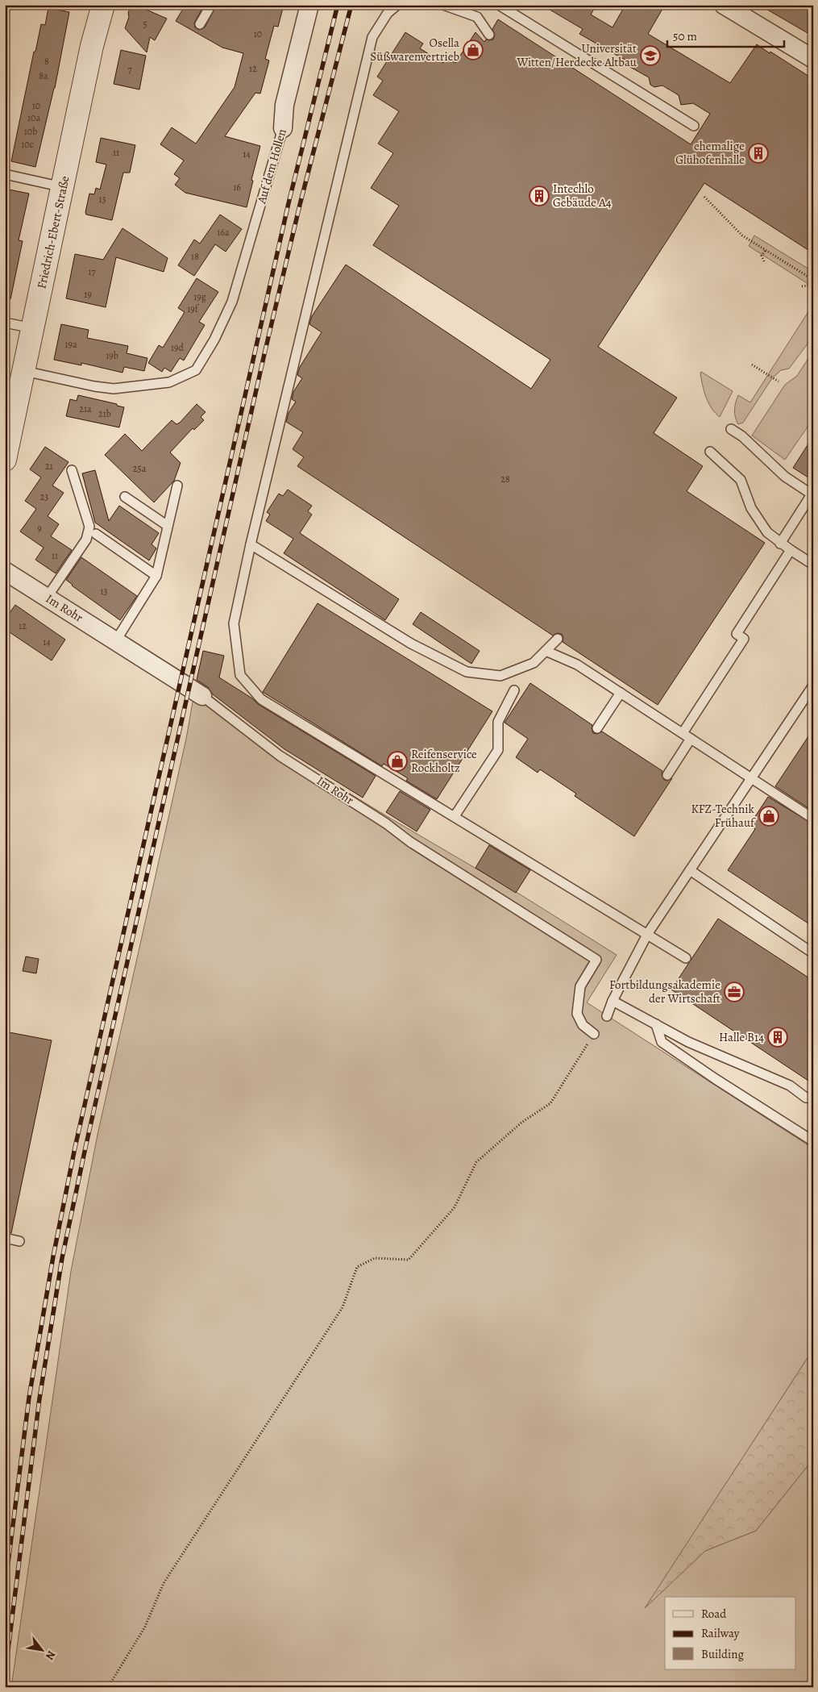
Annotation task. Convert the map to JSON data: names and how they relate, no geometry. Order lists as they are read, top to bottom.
{
  "streets": {
    "street": ["Auf dem Hollen", "Friedrich-Ebert-Straße", "Im Rohr"]
  },
  "crossings": [
    ["Auf dem Hollen", "Friedrich-Ebert-Straße"]
  ],
  "places": {
    "shop": ["Osella Süßwarenvertrieb", "Reifenservice Rockholtz", "KFZ-Technik Frühauf"],
    "school or university": ["Universität Witten/Herdecke Altbau"],
    "building": ["ehemalige Glühofenhalle", "Intechlo Gebäude A4", "Halle B14"],
    "office": ["Fortbildungsakademie der Wirtschaft"]
  },
  "house_numbers": [
    "5",
    "10",
    "8",
    "12",
    "7",
    "8a",
    "10",
    "10a",
    "10b",
    "10c",
    "11",
    "14",
    "16",
    "13",
    "16a",
    "18",
    "17",
    "19",
    "19g",
    "19f",
    "19a",
    "19d",
    "19b",
    "21a",
    "21b",
    "21",
    "25a",
    "28",
    "23",
    "9",
    "11",
    "13",
    "12",
    "14"
  ],
  "legend": ["Road", "Railway", "Building"],
  "scale_bar": "50 m",
  "north": "bottom right"
}
